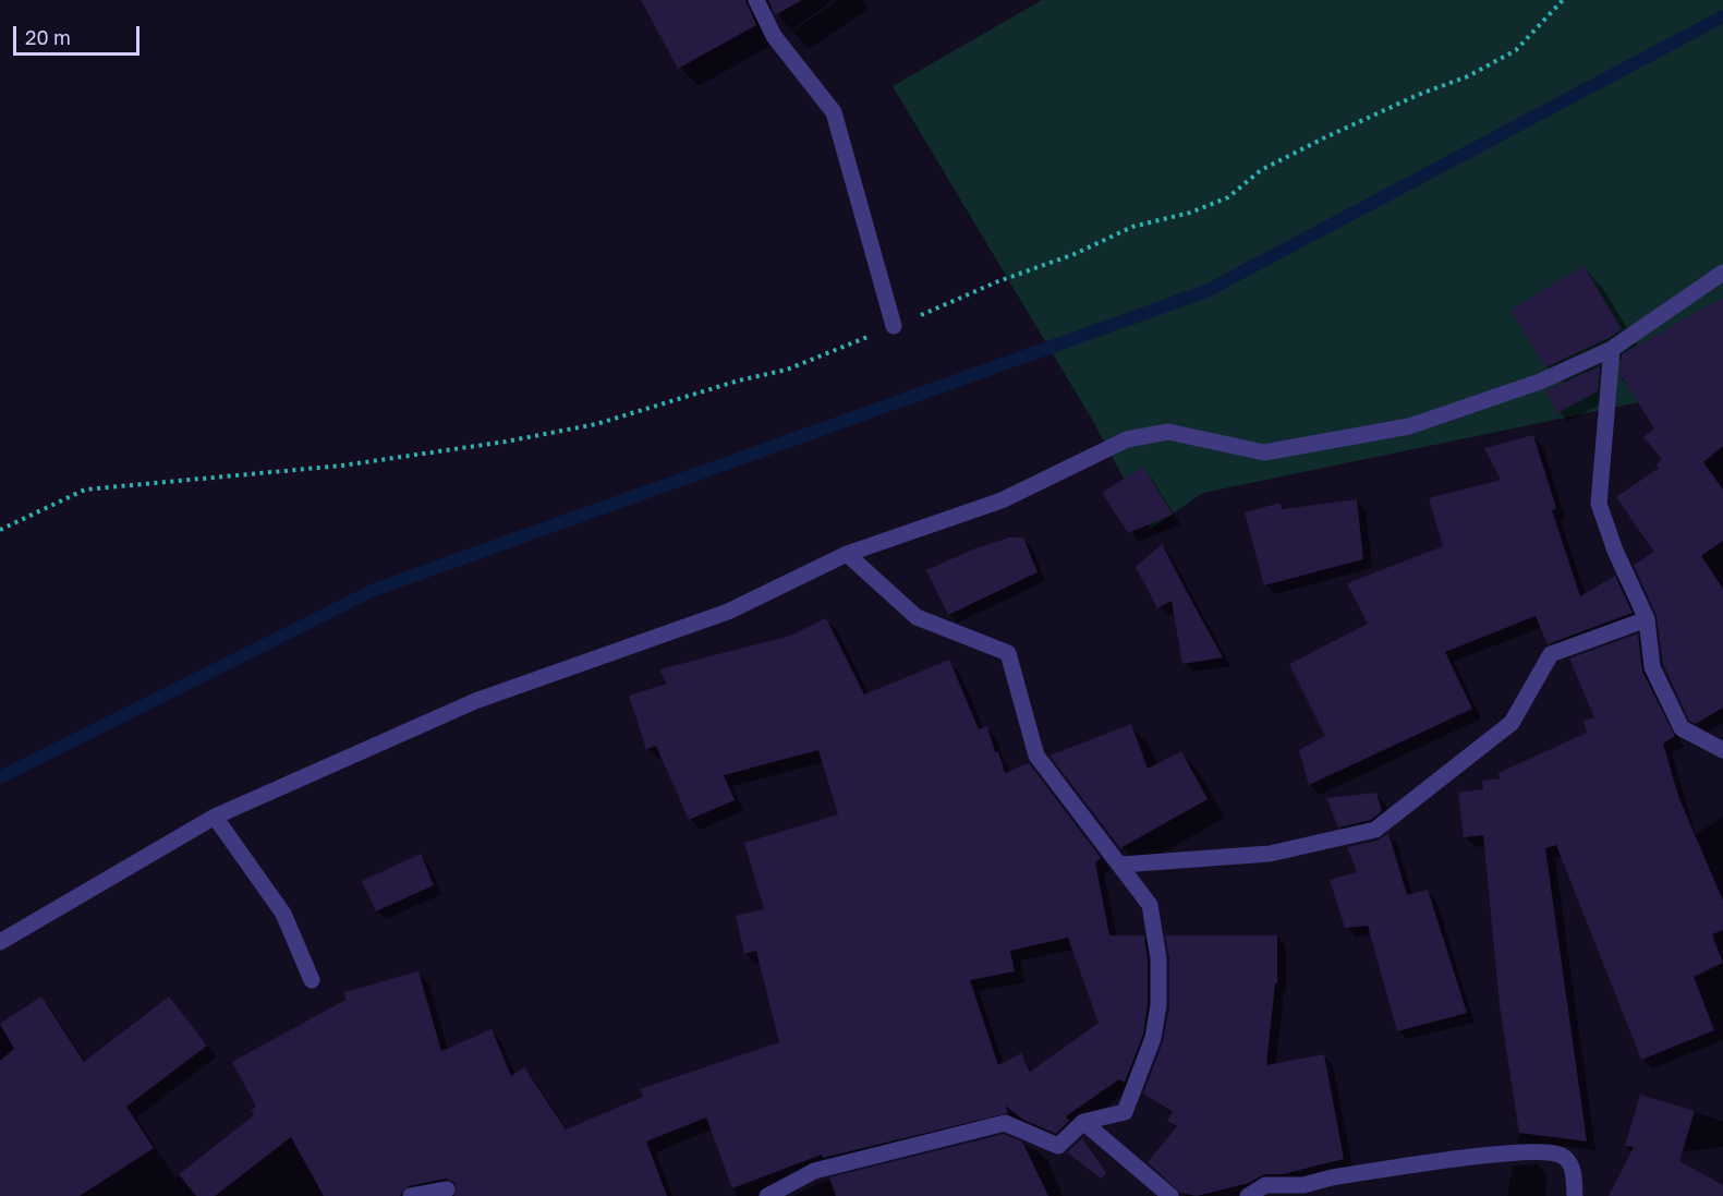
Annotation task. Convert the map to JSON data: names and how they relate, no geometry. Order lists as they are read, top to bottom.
{
  "scale_bar": "20 m"
}
